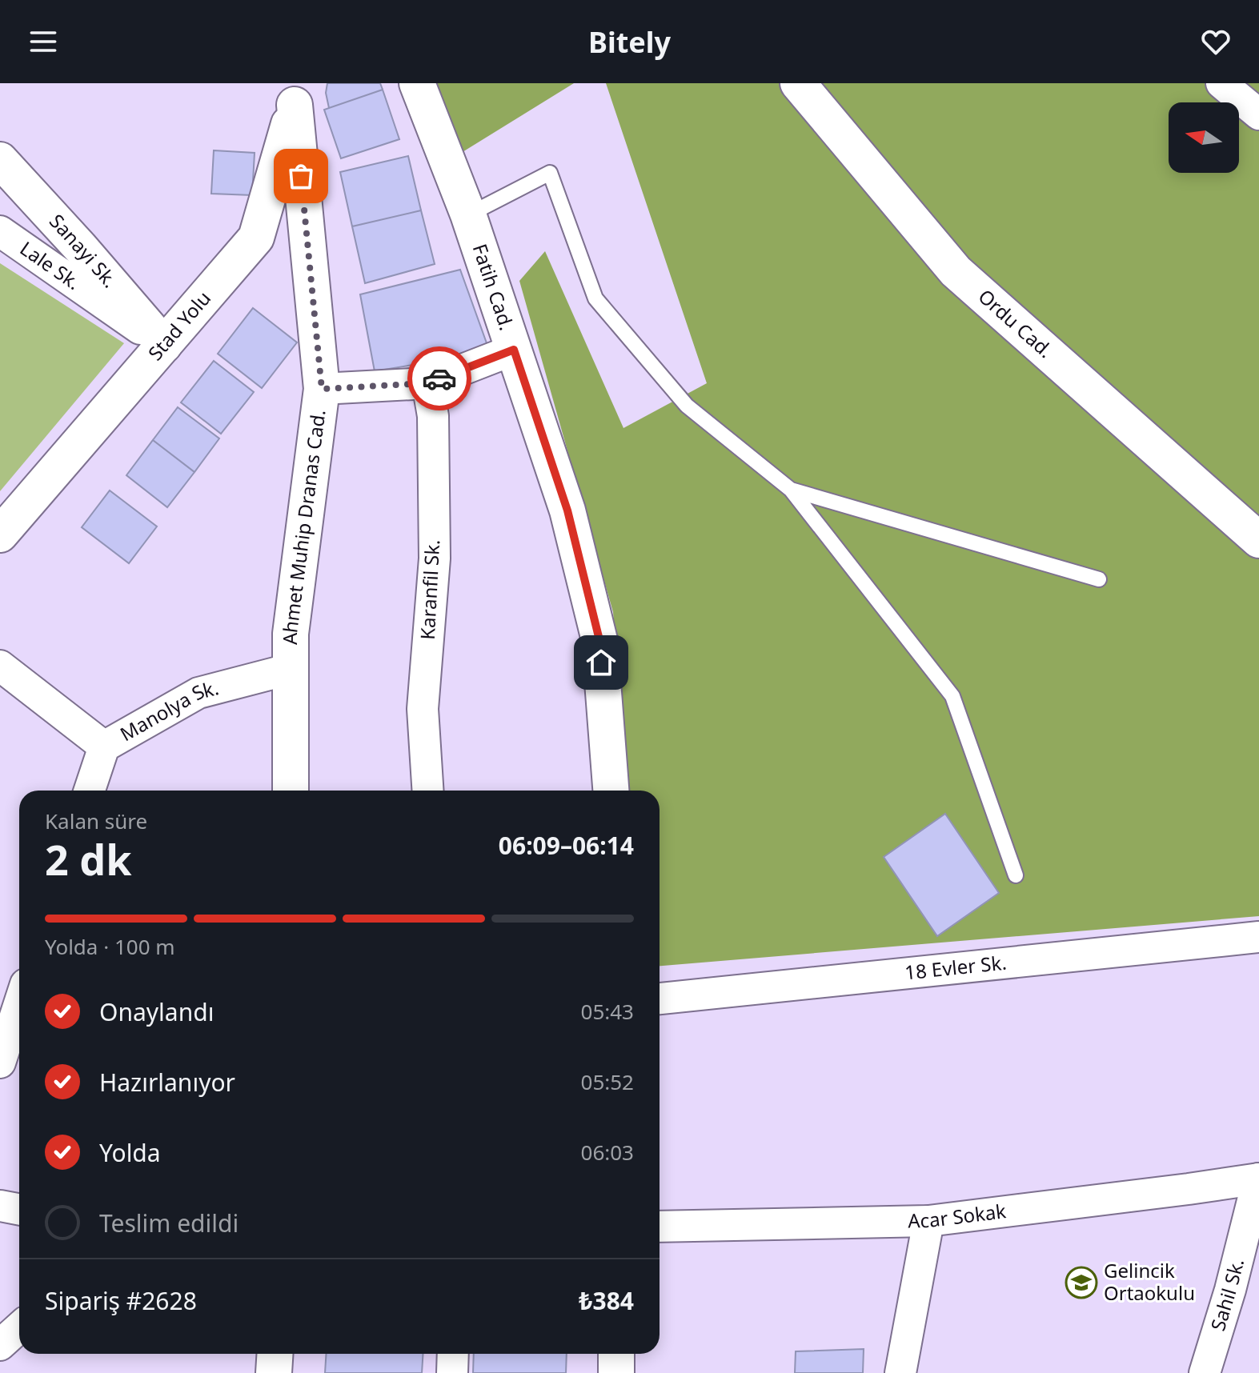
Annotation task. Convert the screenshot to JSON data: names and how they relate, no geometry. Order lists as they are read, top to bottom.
{
  "streets": {
    "main road": [
      "Sanayi Sk.",
      "Fatih Cad.",
      "Ordu Cad.",
      "Stad Yolu",
      "Ahmet Muhip Dranas Cad."
    ],
    "street": [
      "Lale Sk.",
      "Karanfil Sk.",
      "Manolya Sk.",
      "18 Evler Sk.",
      "Acar Sokak",
      "Sahil Sk."
    ]
  },
  "crossings": [
    ["Sanayi Sk.", "Lale Sk."],
    ["Sanayi Sk.", "Stad Yolu"],
    ["Lale Sk.", "Stad Yolu"],
    ["Stad Yolu", "Ahmet Muhip Dranas Cad."],
    ["Ahmet Muhip Dranas Cad.", "Manolya Sk."],
    ["Acar Sokak", "Sahil Sk."]
  ],
  "places": {
    "school or university": ["Gelincik Ortaokulu"]
  },
  "north": "left",
  "page": {
    "header": "Bitely",
    "heading": ["2 dk", "Kalan süre", "06:09–06:14"],
    "panel": ["Sipariş #2628", "₺384"],
    "bar": "Yolda · 100 m",
    "list": [
      ["Onaylandı", "05:43"],
      ["Hazırlanıyor", "05:52"],
      ["Yolda", "06:03"],
      "Teslim edildi"
    ]
  }
}
